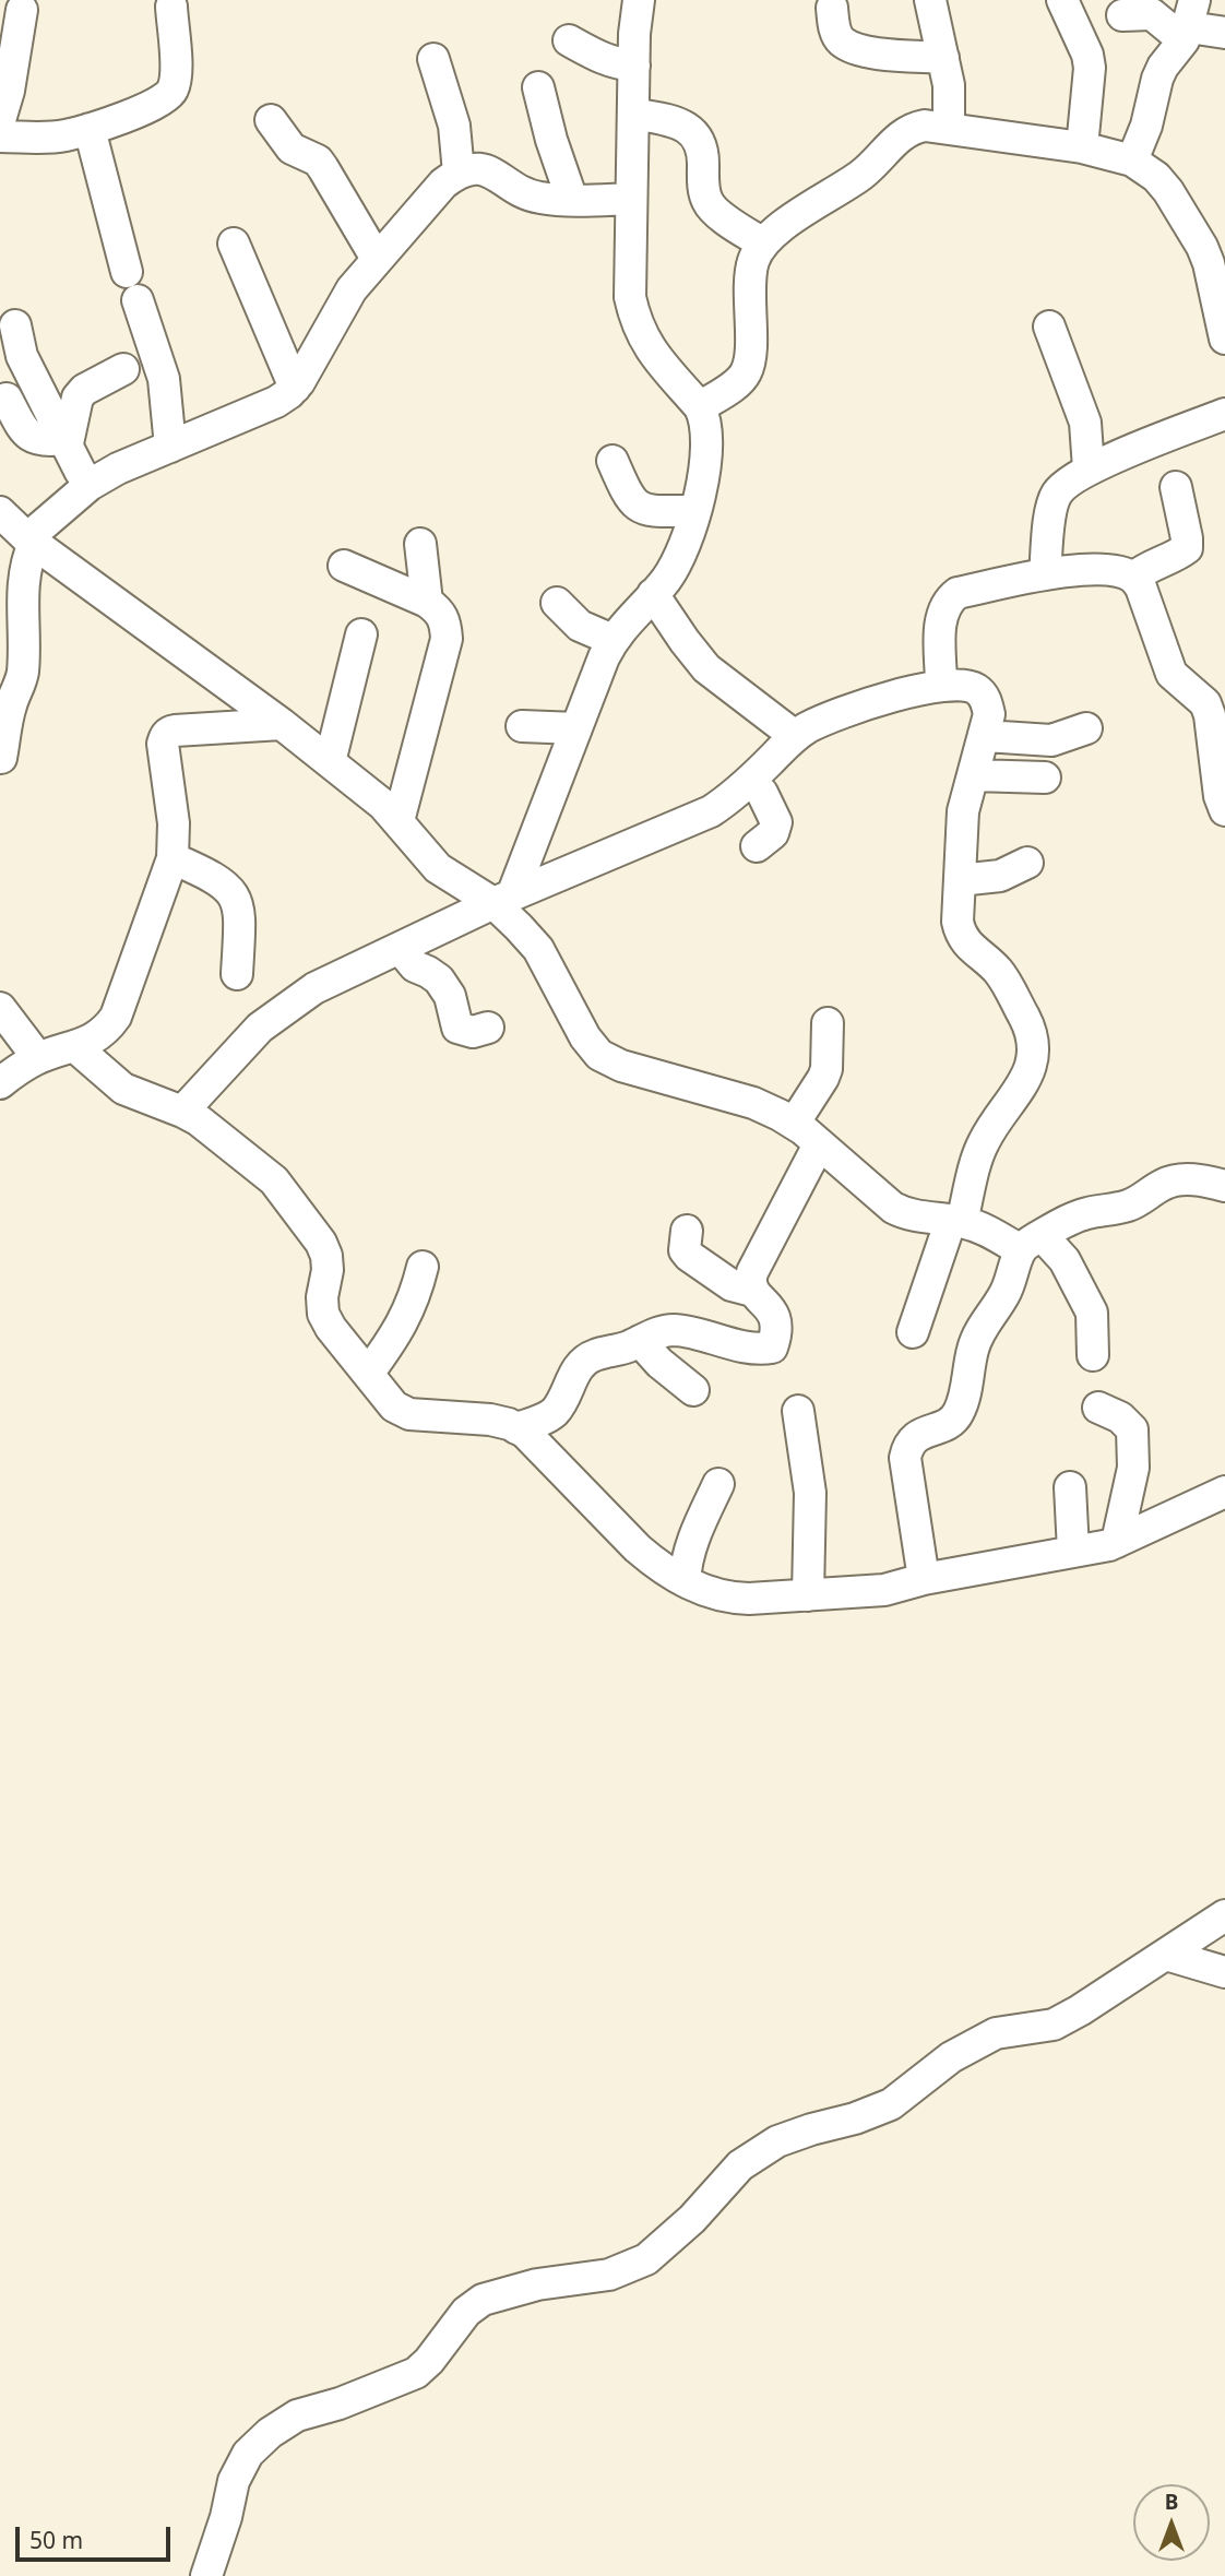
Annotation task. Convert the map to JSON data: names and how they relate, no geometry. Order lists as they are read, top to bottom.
{
  "scale_bar": "50 m",
  "north": "top"
}
